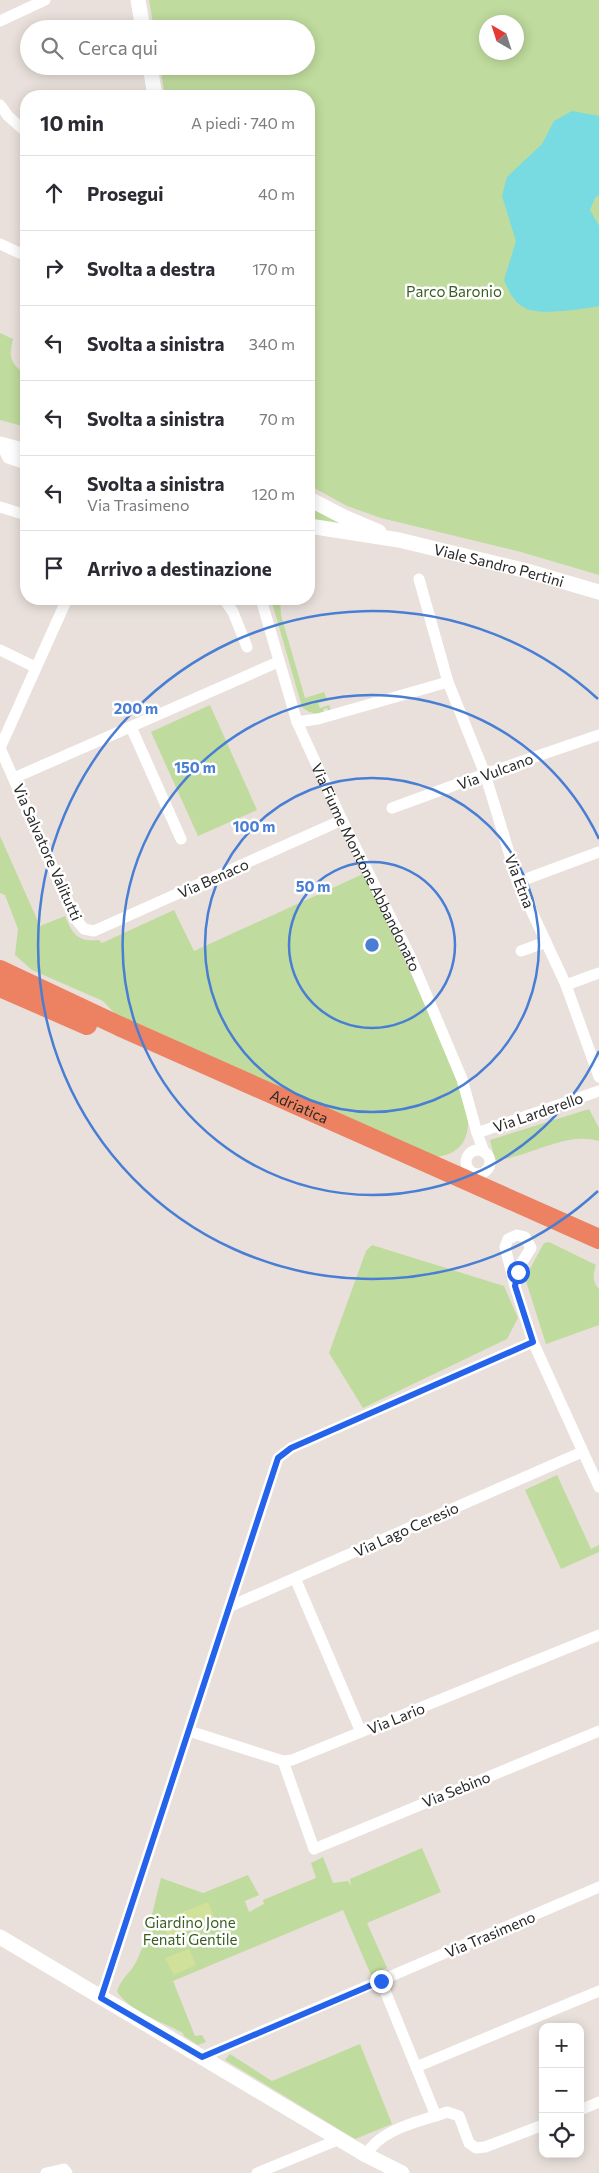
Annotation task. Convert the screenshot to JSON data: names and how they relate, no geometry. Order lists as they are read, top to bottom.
{
  "streets": {
    "highway": ["Adriatica"],
    "street": [
      "Viale Sandro Pertini",
      "Via Vulcano",
      "Via Salvatore Valitutti",
      "Via Fiume Montone Abbandonato",
      "Via Benaco",
      "Via Etna",
      "Via Larderello",
      "Via Lago Ceresio",
      "Via Lario",
      "Via Sebino",
      "Via Trasimeno"
    ]
  },
  "crossings": [
    ["Via Vulcano", "Via Etna"],
    ["Via Salvatore Valitutti", "Via Benaco"],
    ["Via Fiume Montone Abbandonato", "Via Benaco"],
    ["Via Fiume Montone Abbandonato", "Via Larderello"],
    ["Via Lario", "Via Sebino"]
  ],
  "parks": ["Parco Baronio", "Giardino Jone Fenati Gentile"],
  "north": "top left",
  "page": {
    "search": "Cerca qui",
    "heading": ["10 min", "A piedi · 740 m"],
    "list": [
      ["Prosegui", "40 m"],
      ["Svolta a destra", "170 m"],
      ["Svolta a sinistra", "340 m"],
      ["Svolta a sinistra", "70 m"],
      ["Svolta a sinistra", "Via Trasimeno", "120 m"],
      "Arrivo a destinazione"
    ],
    "map_buttons": ["+", "−"]
  },
  "rings": [
    "200 m",
    "150 m",
    "100 m",
    "50 m"
  ]
}
